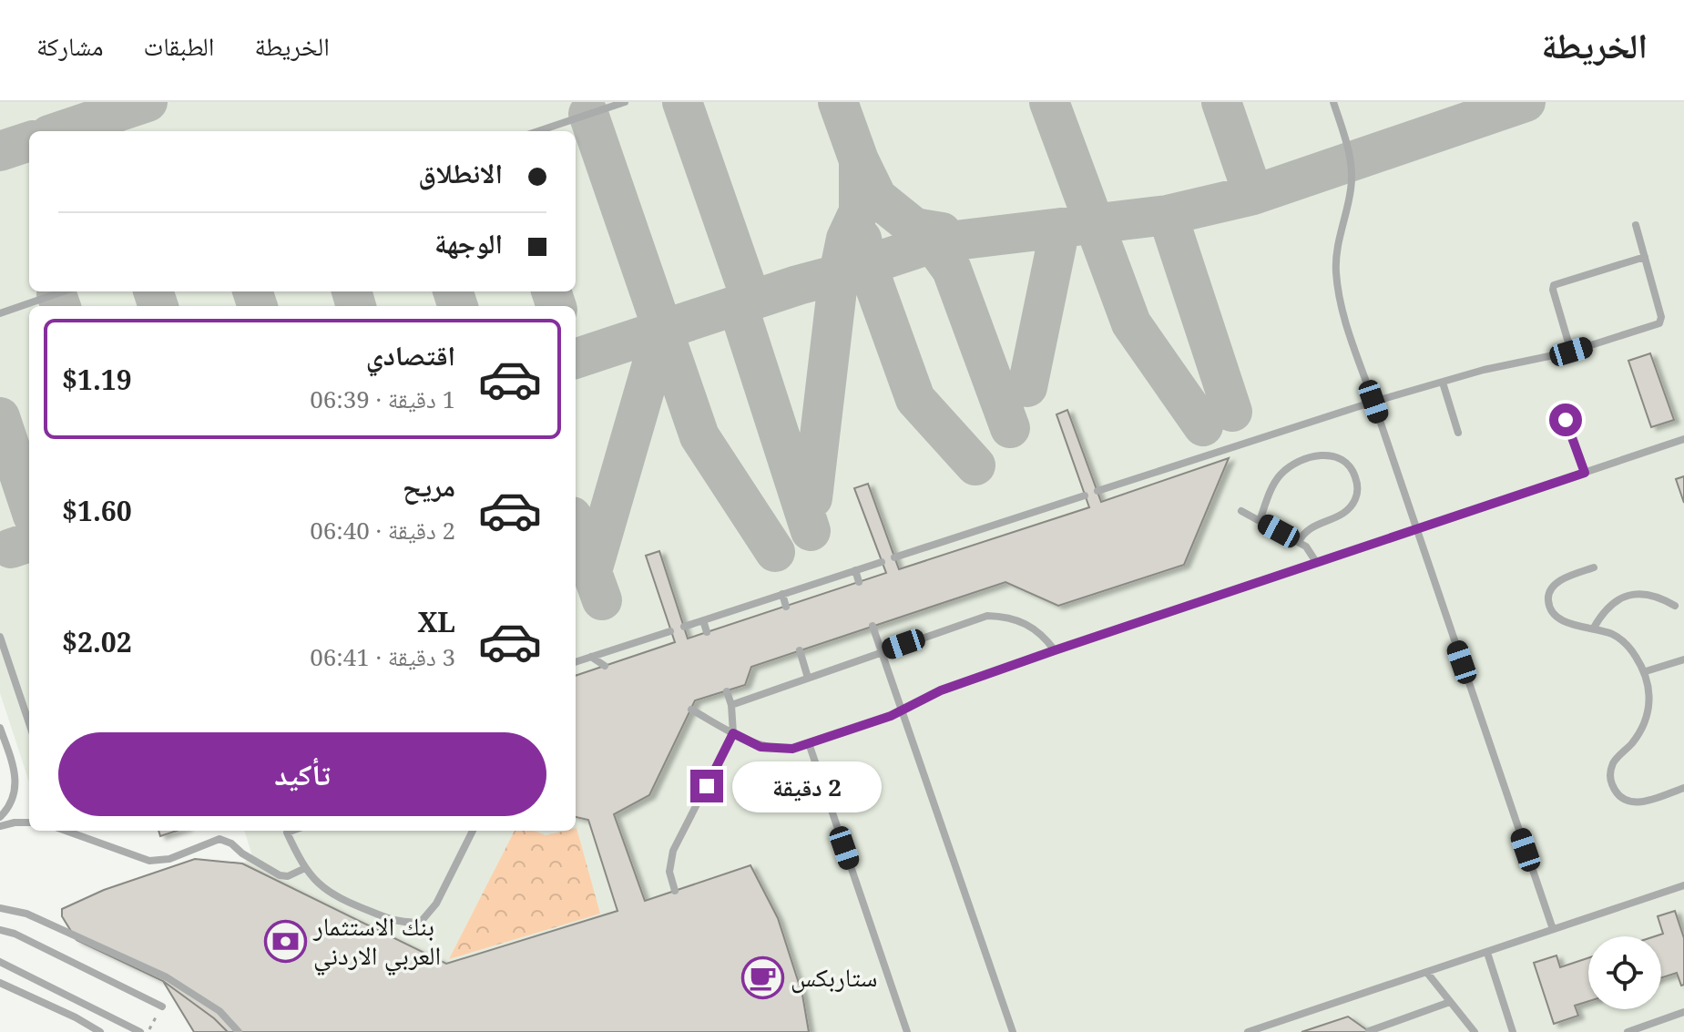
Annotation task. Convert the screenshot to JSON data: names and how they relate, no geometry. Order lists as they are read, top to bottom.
{
  "places": {
    "bank": ["بنك الاستثمار العربي الاردني"],
    "cafe": ["ستاربكس"]
  },
  "page": {
    "header": "الخريطة",
    "nav": ["الخريطة", "الطبقات", "مشاركة"],
    "banner": ["الانطلاق", "الوجهة"],
    "list": [
      {
        "name": "اقتصادي",
        "note": "1 دقيقة · 06:39",
        "value": "$1.19"
      },
      {
        "name": "مريح",
        "note": "2 دقيقة · 06:40",
        "value": "$1.60"
      },
      {
        "name": "XL",
        "note": "3 دقيقة · 06:41",
        "value": "$2.02"
      }
    ],
    "buttons": "تأكيد",
    "bubble": "2 دقيقة"
  }
}
